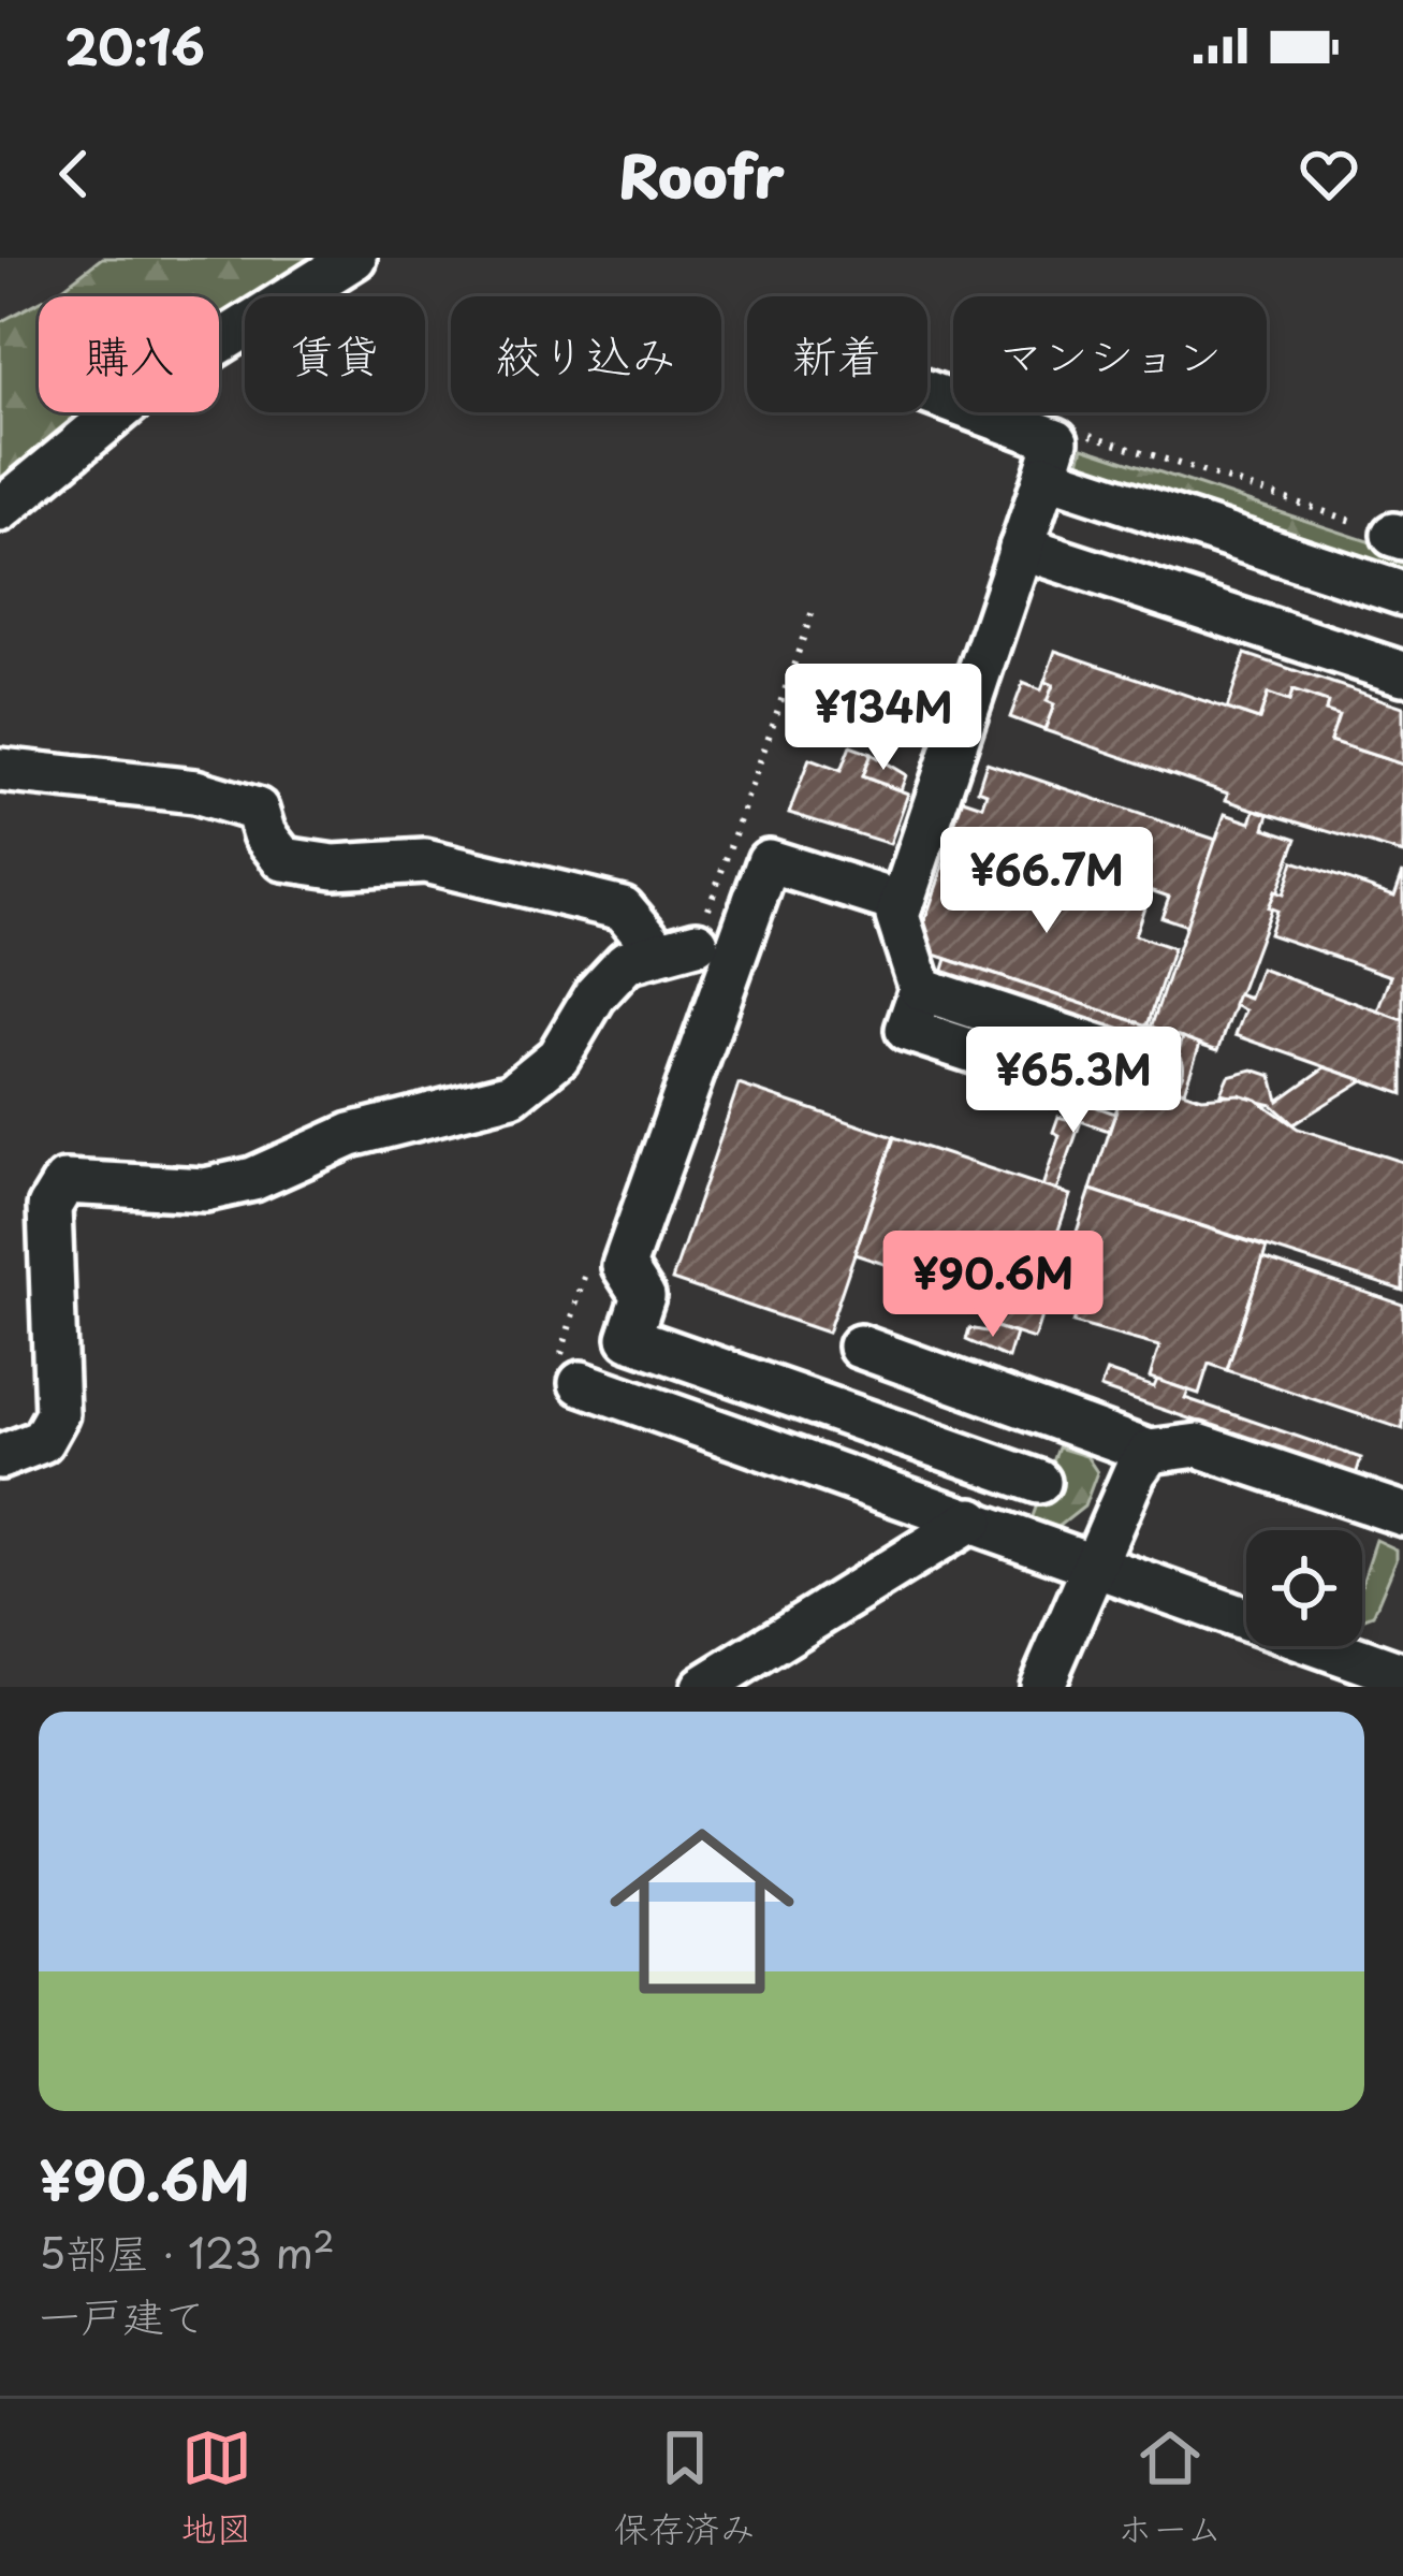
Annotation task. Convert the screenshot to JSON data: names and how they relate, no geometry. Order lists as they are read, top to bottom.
{
  "page": {
    "status": "20:16",
    "header": "Roofr",
    "chip": [
      "購入",
      "賃貸",
      "絞り込み",
      "新着",
      "マンション"
    ],
    "price": [
      "¥134M",
      "¥66.7M",
      "¥65.3M",
      "¥90.6M"
    ],
    "list": [
      {
        "name": "¥90.6M",
        "note": "5部屋 · 123 m² · 一戸建て"
      }
    ],
    "tabs": ["地図", "保存済み", "ホーム"]
  }
}
